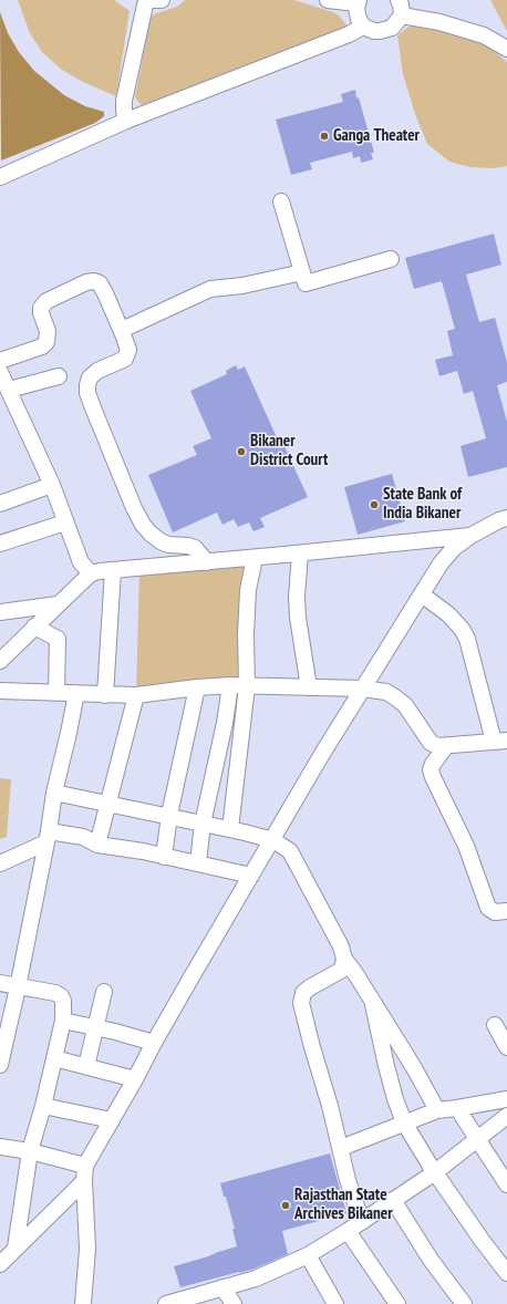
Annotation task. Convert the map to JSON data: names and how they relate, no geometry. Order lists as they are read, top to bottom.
{
  "places": [
    "Ganga Theater",
    "Bikaner District Court",
    "State Bank of India Bikaner",
    "Rajasthan State Archives Bikaner"
  ]
}
